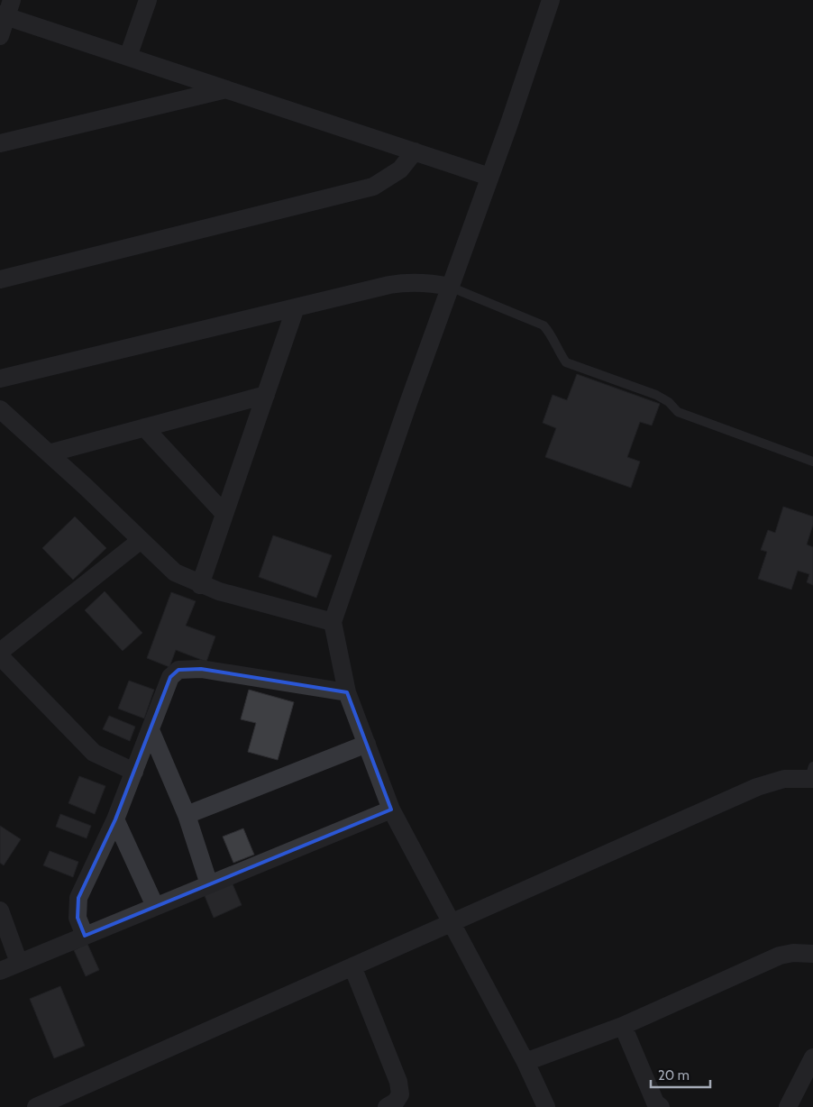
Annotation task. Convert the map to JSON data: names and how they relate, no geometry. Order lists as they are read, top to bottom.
{
  "scale_bar": "20 m"
}
